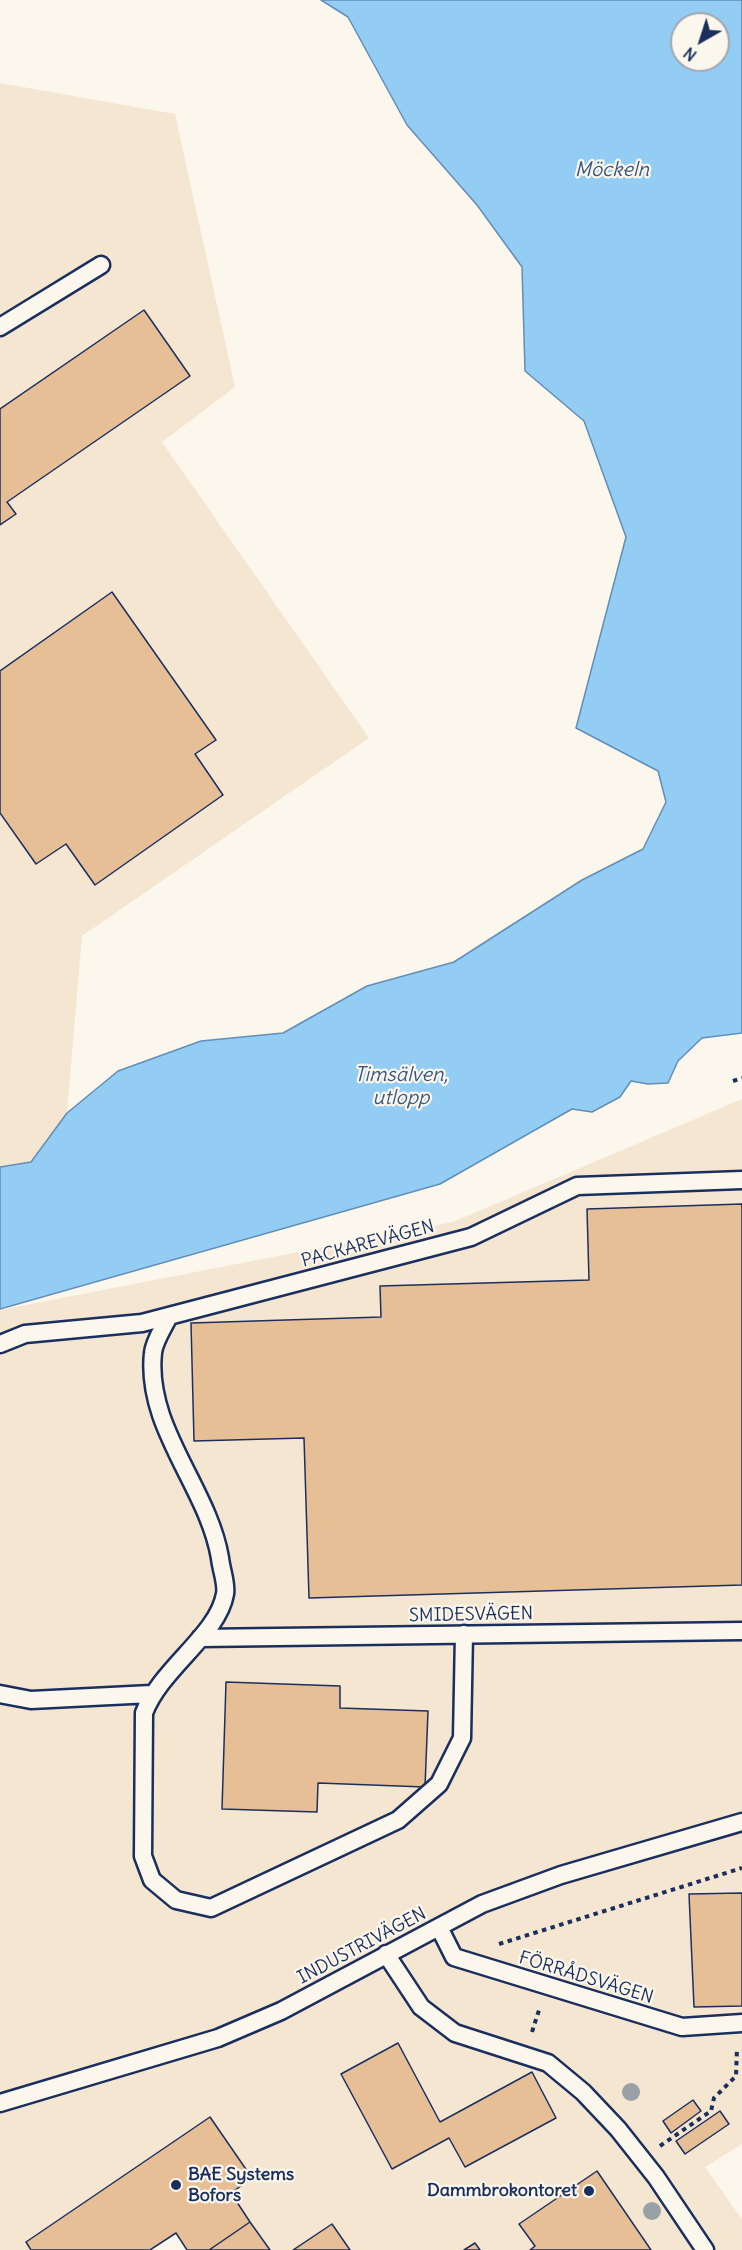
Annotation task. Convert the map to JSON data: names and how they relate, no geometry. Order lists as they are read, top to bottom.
{
  "streets": {
    "lane": [
      "PACKAREVÄGEN",
      "SMIDESVÄGEN",
      "INDUSTRIVÄGEN",
      "FÖRRÅDSVÄGEN"
    ]
  },
  "crossings": [
    ["INDUSTRIVÄGEN", "FÖRRÅDSVÄGEN"]
  ],
  "water": ["Möckeln", "Timsälven, utlopp"],
  "places": ["BAE Systems Bofors", "Dammbrokontoret"],
  "north": "bottom left"
}
